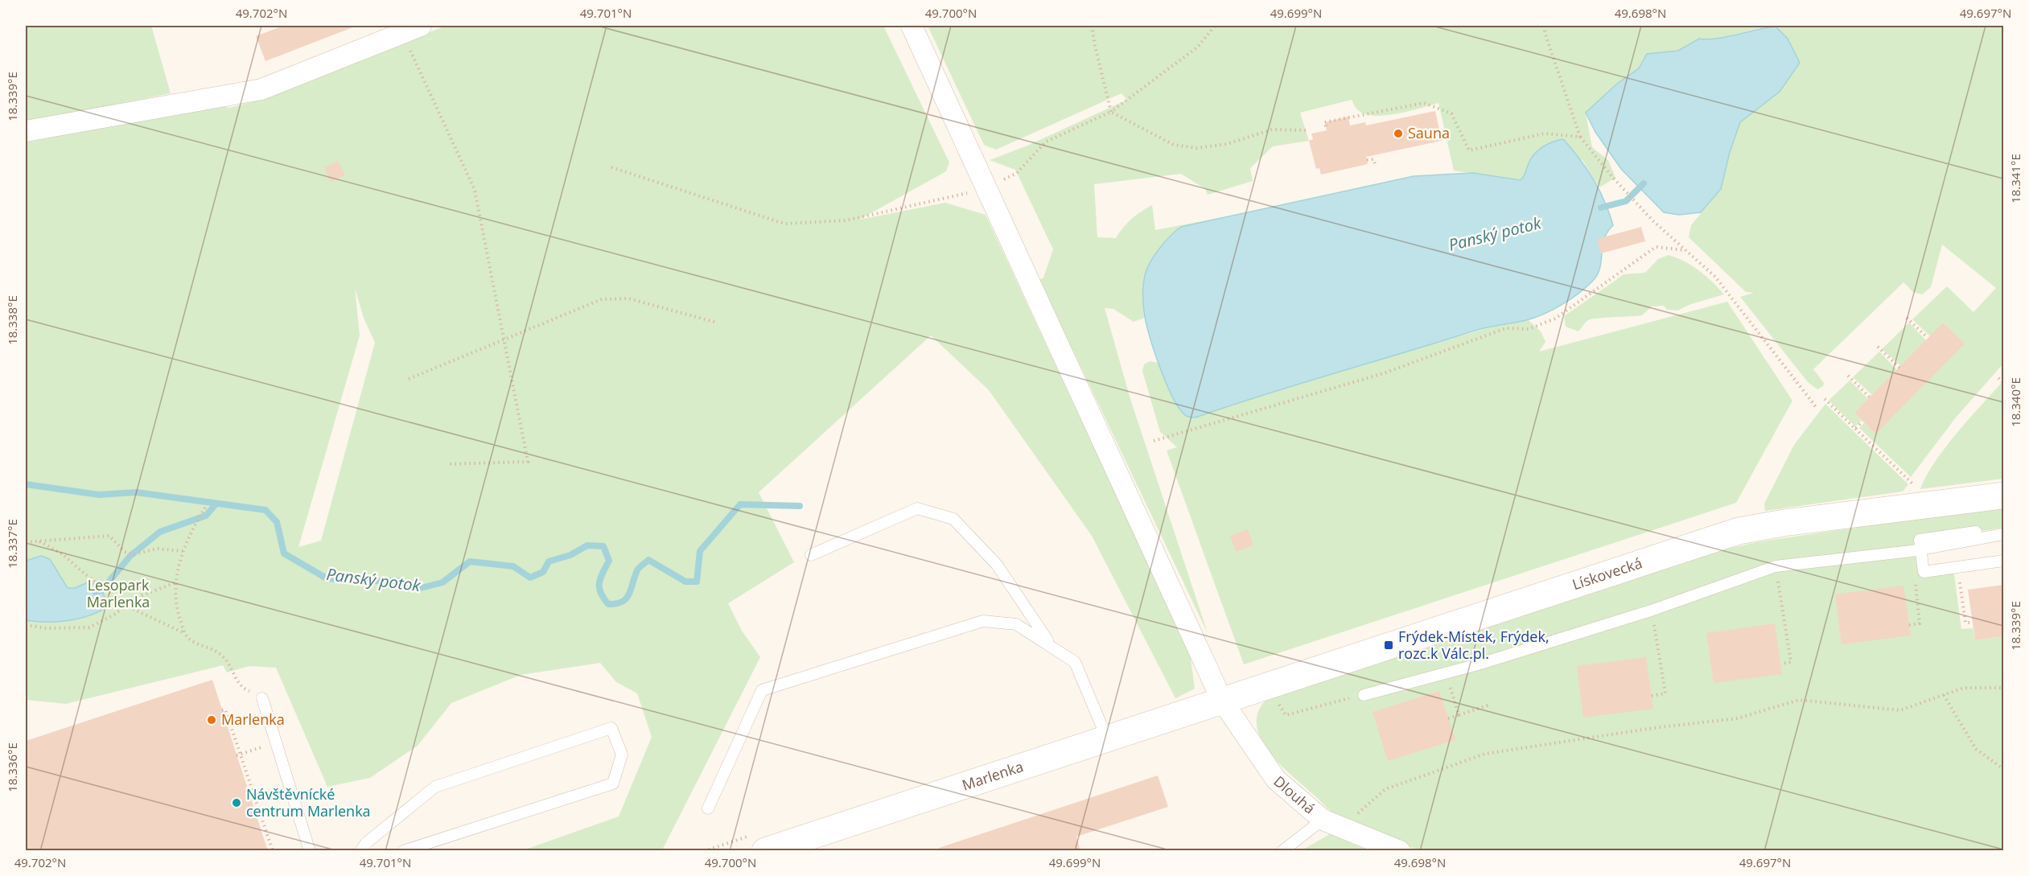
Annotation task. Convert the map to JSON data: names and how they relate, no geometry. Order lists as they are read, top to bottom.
{
  "streets": {
    "main road": ["Lískovecká", "Marlenka"],
    "street": ["Dlouhá"]
  },
  "crossings": [
    ["Lískovecká", "Marlenka"],
    ["Lískovecká", "Dlouhá"],
    ["Marlenka", "Dlouhá"]
  ],
  "water": ["Panský potok"],
  "parks": ["Lesopark Marlenka"],
  "places": {
    "other": ["Sauna", "Marlenka", "Návštěvnícké centrum Marlenka"],
    "transit": ["Frýdek-Místek, Frýdek, rozc.k Válc.pl."]
  },
  "coordinates": [
    "49.702°N",
    "49.701°N",
    "49.700°N",
    "49.699°N",
    "49.698°N",
    "49.697°N",
    "18.339°E",
    "18.341°E",
    "18.338°E",
    "18.340°E",
    "18.337°E",
    "18.336°E"
  ]
}
